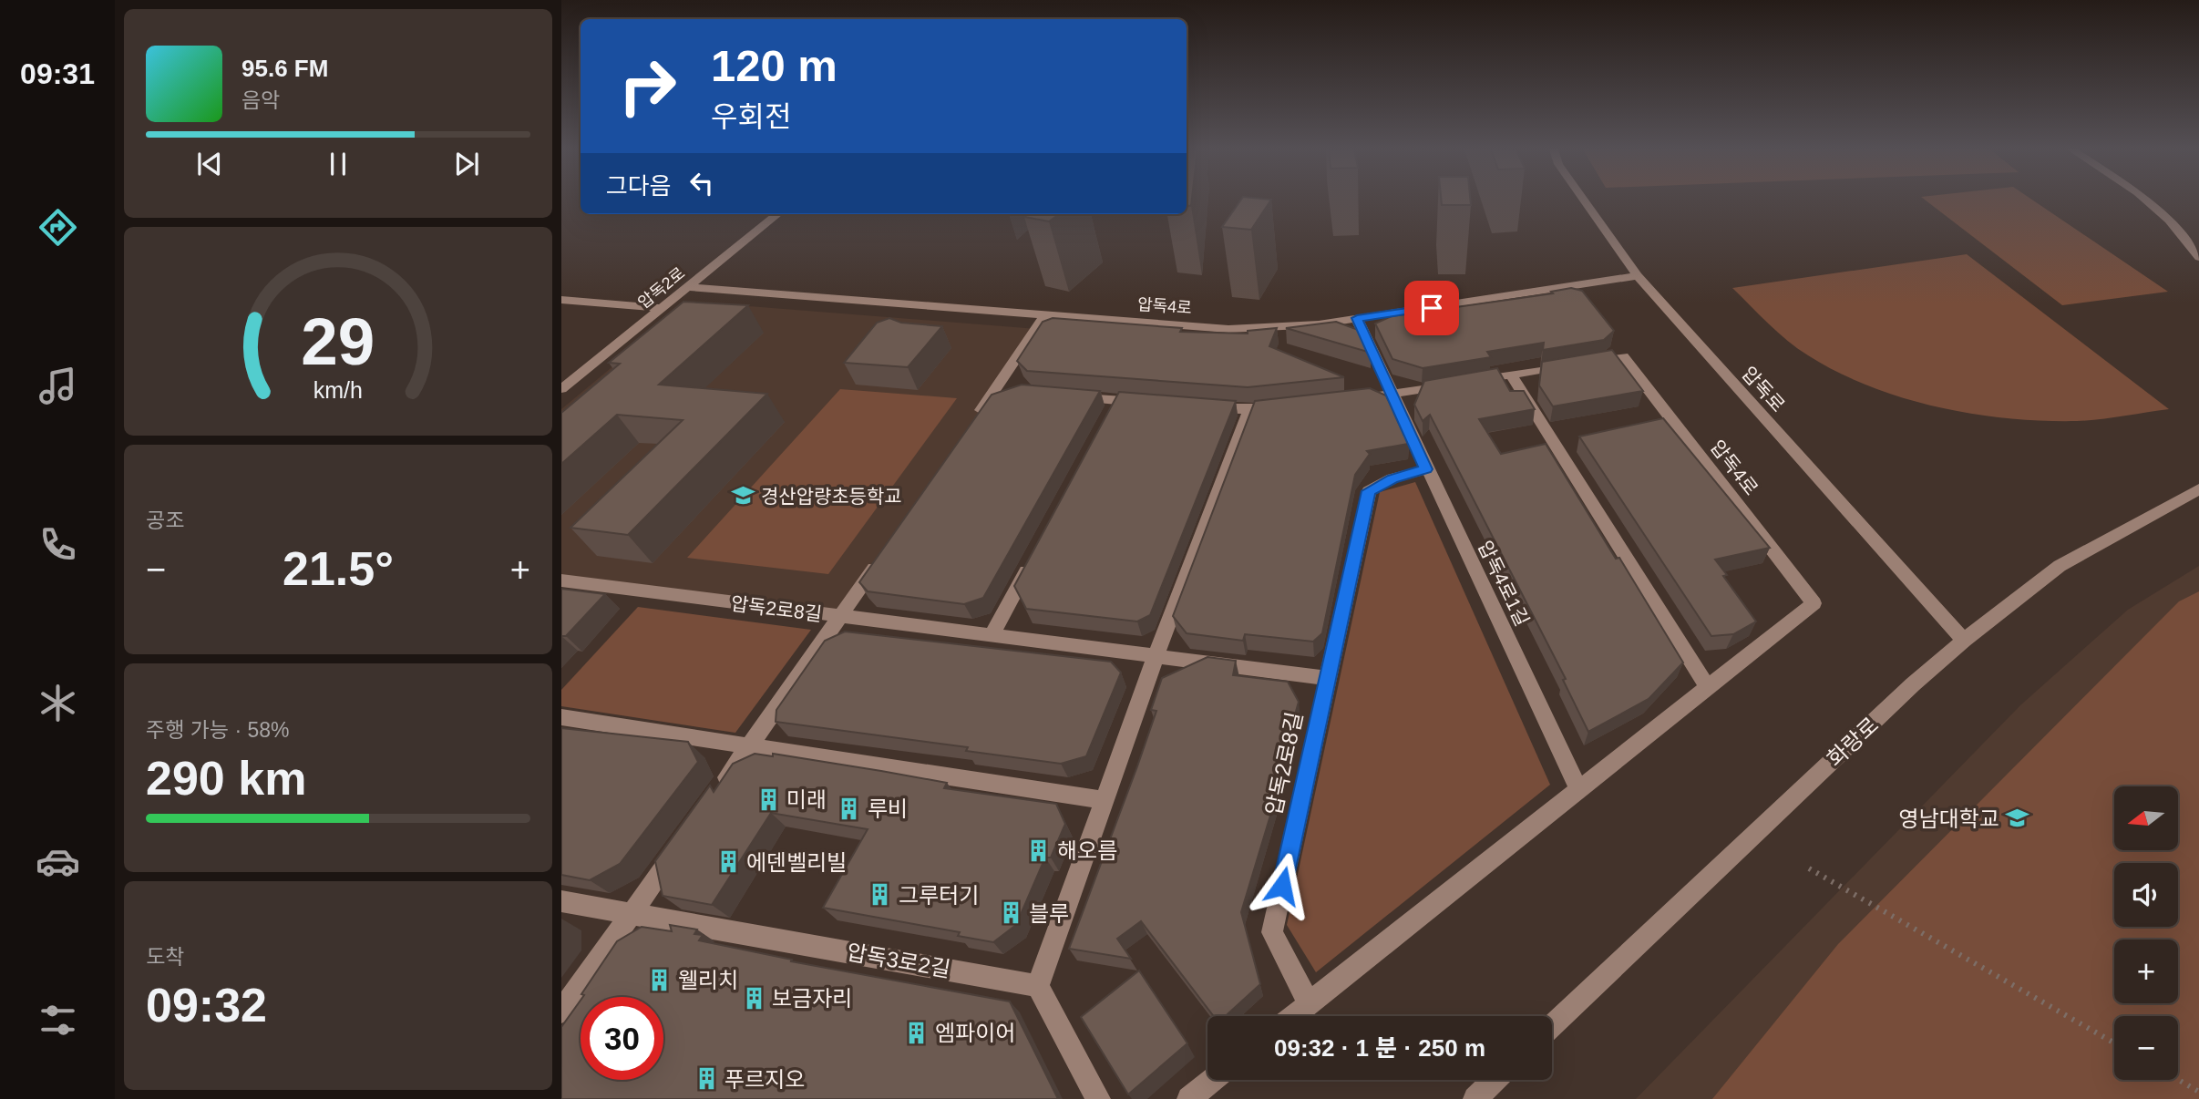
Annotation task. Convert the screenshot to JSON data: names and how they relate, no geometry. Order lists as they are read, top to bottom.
{
  "streets": {
    "street": [
      "압독2로",
      "압독4로",
      "압독로",
      "압독4로1길",
      "압독2로8길",
      "화랑로",
      "압독3로2길"
    ]
  },
  "crossings": [
    ["압독2로", "압독4로"],
    ["압독4로", "압독로"],
    ["압독4로", "압독4로1길"],
    ["압독로", "화랑로"],
    ["압독4로1길", "압독2로8길"]
  ],
  "places": {
    "school or university": ["경산압량초등학교", "영남대학교"],
    "building": [
      "미래",
      "루비",
      "해오름",
      "에덴벨리빌",
      "그루터기",
      "블루",
      "웰리치",
      "보금자리",
      "엠파이어",
      "푸르지오"
    ]
  },
  "north": "left",
  "page": {
    "tabs": "09:31",
    "turn": ["120 m", "우회전"],
    "song": ["95.6 FM", "음악"],
    "then": "그다음",
    "tile": [
      "공조",
      ["주행 가능 · 58%", "290 km"],
      ["도착", "09:32"]
    ],
    "heat": ["−", "21.5°", "+"],
    "map_buttons": ["+", "−"],
    "limit": "30",
    "trip": "09:32 · 1 분 · 250 m",
    "gauge": ["29", "km/h"]
  }
}
